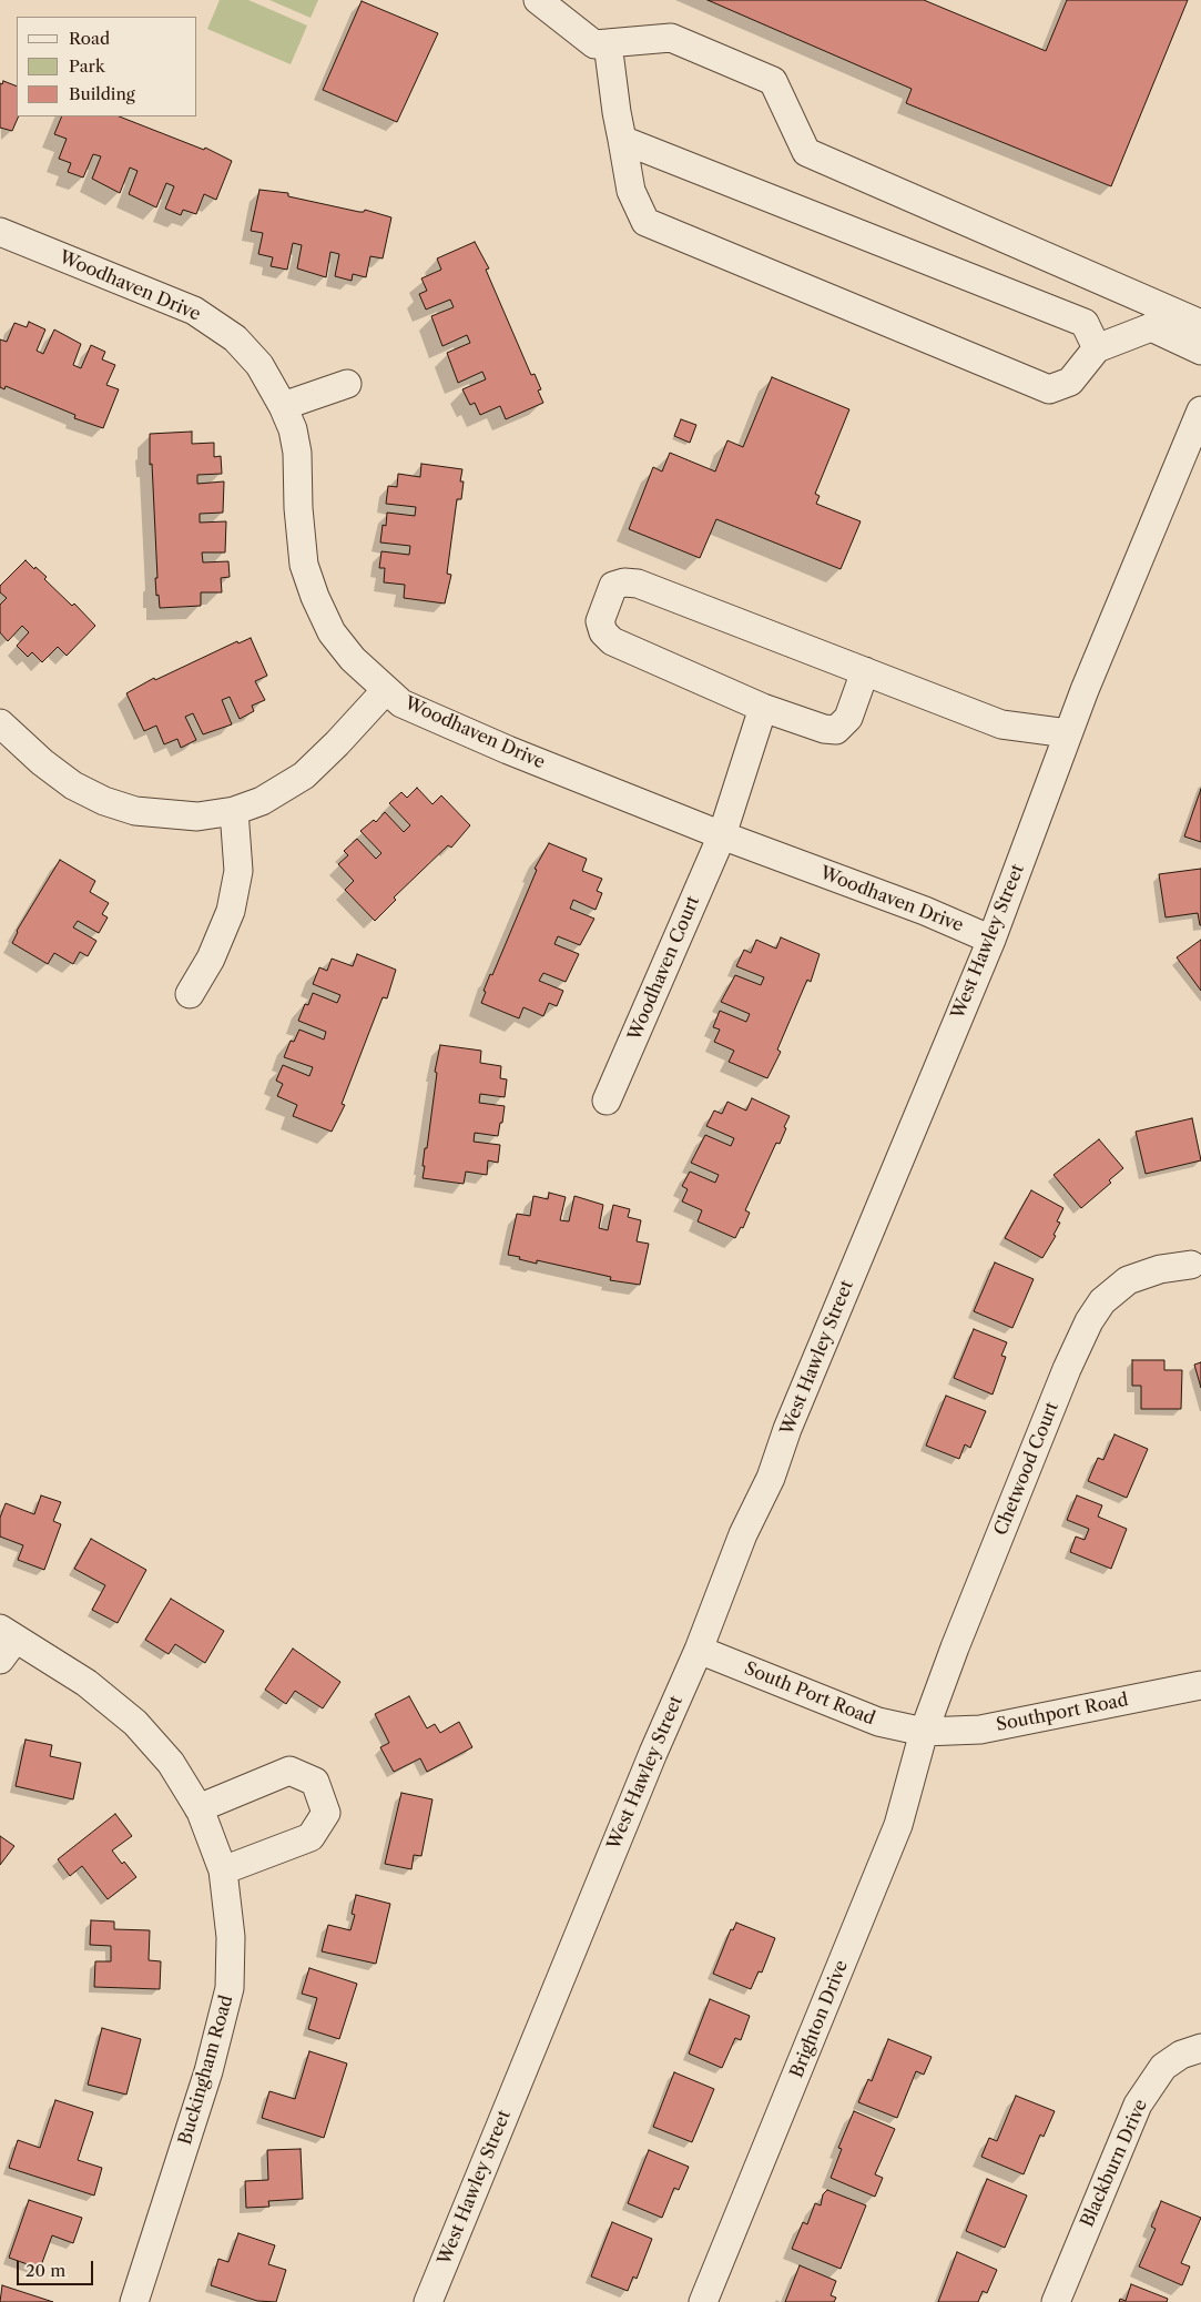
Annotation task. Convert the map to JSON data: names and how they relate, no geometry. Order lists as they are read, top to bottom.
{
  "streets": {
    "street": [
      "Woodhaven Drive",
      "West Hawley Street",
      "Woodhaven Court",
      "Chetwood Court",
      "South Port Road",
      "Southport Road",
      "Brighton Drive",
      "Buckingham Road",
      "Blackburn Drive"
    ]
  },
  "crossings": [
    ["Woodhaven Drive", "West Hawley Street"],
    ["Woodhaven Drive", "Woodhaven Court"],
    ["West Hawley Street", "South Port Road"],
    ["Chetwood Court", "South Port Road"],
    ["Chetwood Court", "Southport Road"],
    ["Chetwood Court", "Brighton Drive"],
    ["South Port Road", "Southport Road"],
    ["South Port Road", "Brighton Drive"],
    ["Southport Road", "Brighton Drive"]
  ],
  "legend": ["Road", "Park", "Building"],
  "scale_bar": "20 m"
}
